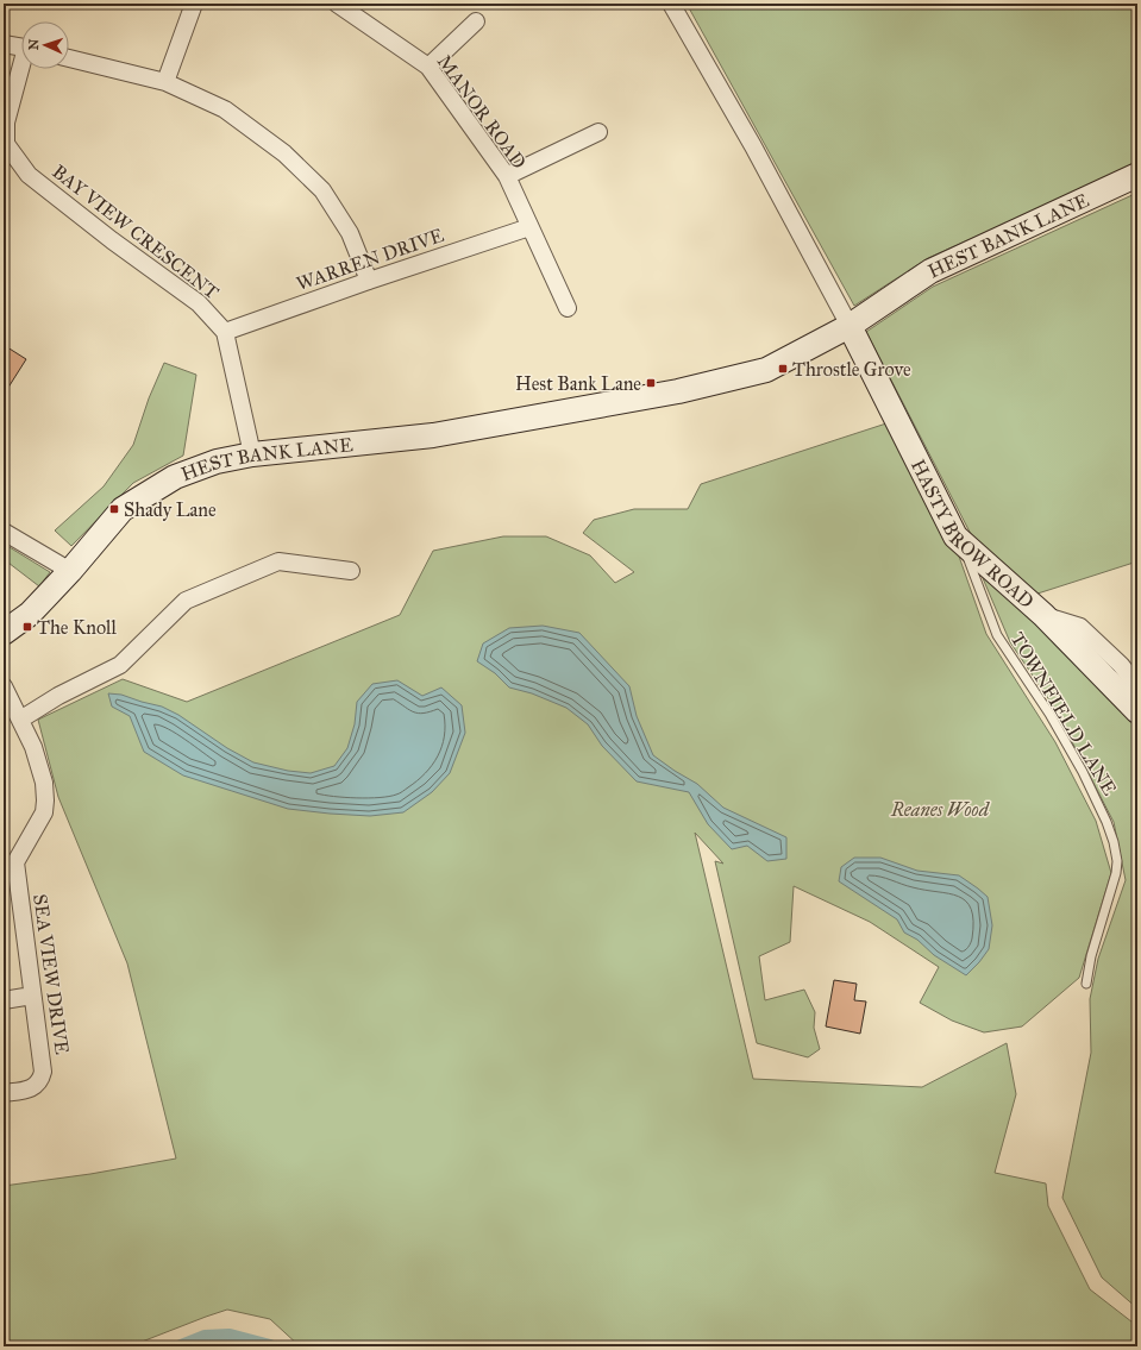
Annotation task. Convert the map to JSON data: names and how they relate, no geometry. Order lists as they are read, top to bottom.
{
  "streets": {
    "street": [
      "MANOR ROAD",
      "BAY VIEW CRESCENT",
      "HEST BANK LANE",
      "WARREN DRIVE",
      "HASTY BROW ROAD",
      "SEA VIEW DRIVE"
    ],
    "lane": ["TOWNFIELD LANE"]
  },
  "crossings": [
    ["MANOR ROAD", "WARREN DRIVE"],
    ["BAY VIEW CRESCENT", "HEST BANK LANE"],
    ["BAY VIEW CRESCENT", "WARREN DRIVE"],
    ["HEST BANK LANE", "HASTY BROW ROAD"],
    ["HASTY BROW ROAD", "TOWNFIELD LANE"]
  ],
  "parks": ["Reanes Wood"],
  "places": {
    "transit": [
      "Throstle Grove",
      "Hest Bank Lane",
      "Shady Lane",
      "The Knoll"
    ]
  },
  "north": "left"
}
